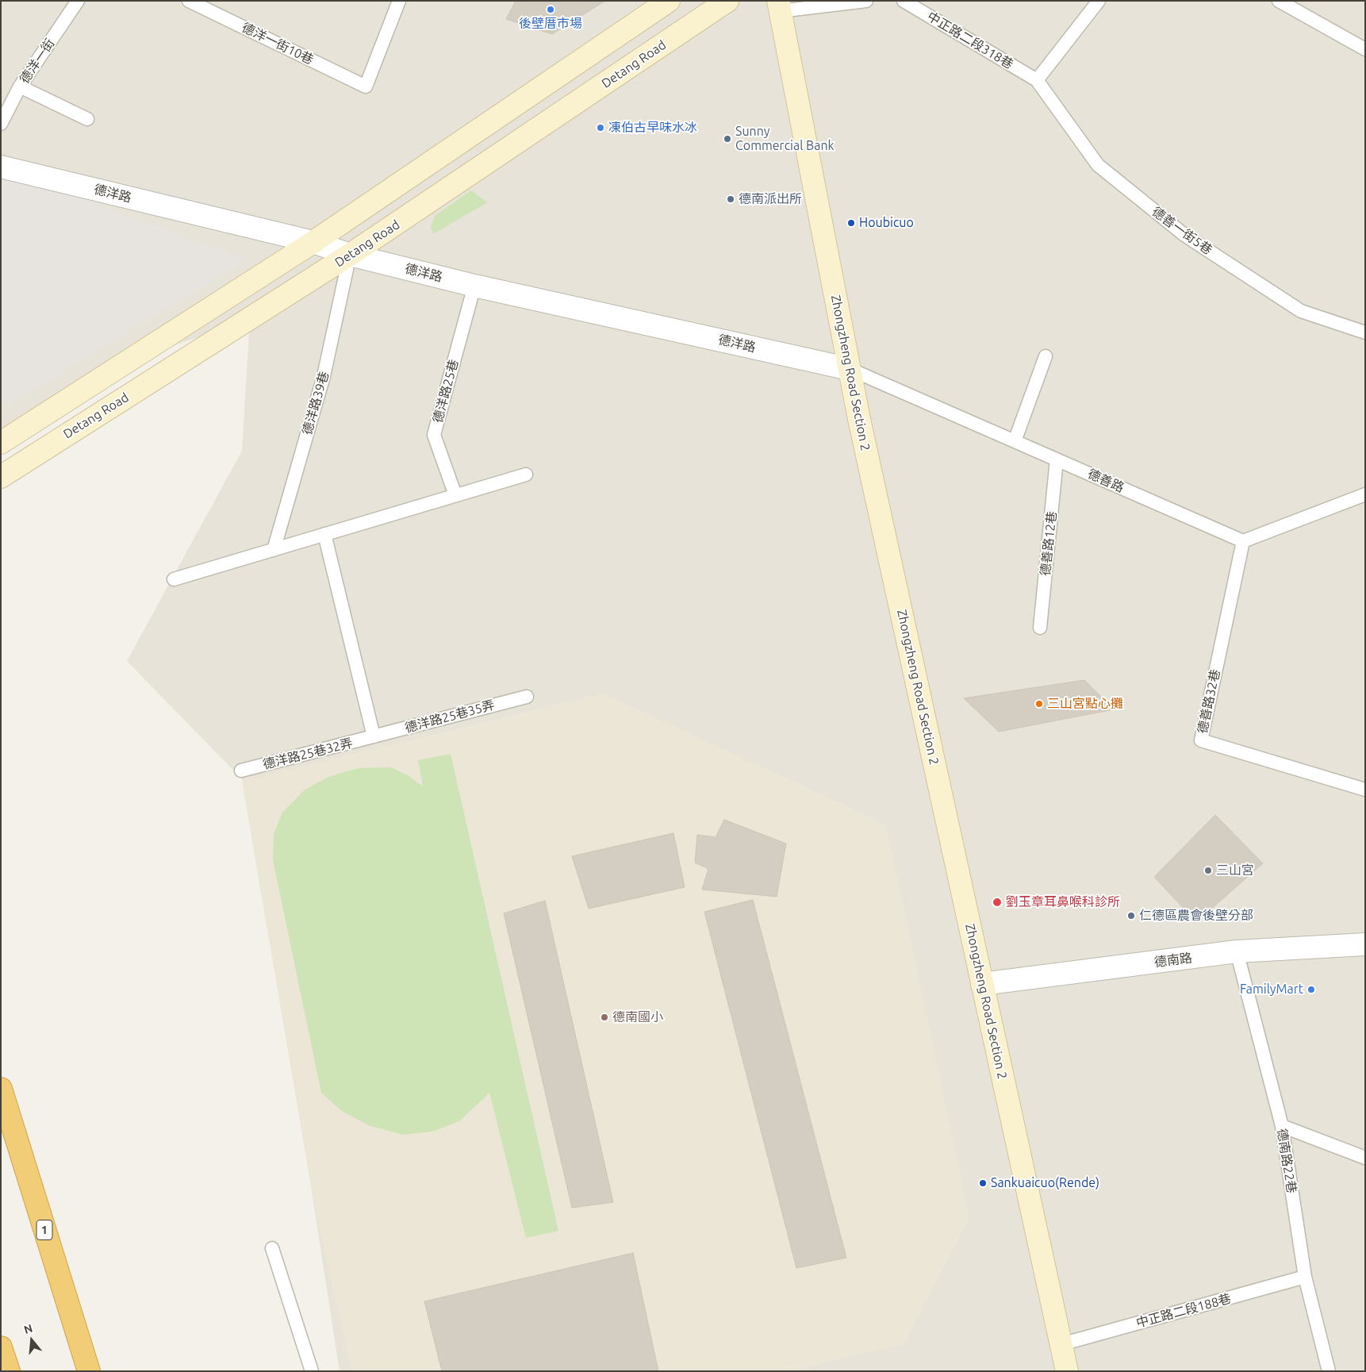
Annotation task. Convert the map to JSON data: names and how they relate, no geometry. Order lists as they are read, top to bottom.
{
  "streets": {
    "highway": ["1"],
    "street": [
      "Detang Road",
      "德洋路",
      "Zhongzheng Road Section 2",
      "德南路"
    ],
    "lane": [
      "中正路二段318巷",
      "德洋一街10巷",
      "德洋一街",
      "德善一街5巷",
      "德洋路25巷",
      "德洋路39巷",
      "德善路",
      "德善路12巷",
      "德善路32巷",
      "德洋路25巷35弄",
      "德洋路25巷32弄",
      "德南路22巷",
      "中正路二段188巷"
    ]
  },
  "crossings": [
    ["中正路二段318巷", "德善一街5巷"],
    ["Detang Road", "德洋路"],
    ["Detang Road", "德洋路39巷"],
    ["德洋路", "Zhongzheng Road Section 2"],
    ["德洋路", "德洋路25巷"],
    ["德洋路", "德洋路39巷"],
    ["德洋路", "德善路"],
    ["Zhongzheng Road Section 2", "德善路"],
    ["Zhongzheng Road Section 2", "德南路"],
    ["Zhongzheng Road Section 2", "中正路二段188巷"],
    ["德善路", "德善路12巷"],
    ["德善路", "德善路32巷"],
    ["德洋路25巷35弄", "德洋路25巷32弄"],
    ["德南路", "德南路22巷"],
    ["德南路22巷", "中正路二段188巷"]
  ],
  "places": [
    "後壁厝市場",
    "凍伯古早味水冰",
    "Sunny Commercial Bank",
    "德南派出所",
    "Houbicuo",
    "三山宮點心攤",
    "三山宮",
    "劉玉章耳鼻喉科診所",
    "仁德區農會後壁分部",
    "FamilyMart",
    "德南國小",
    "Sankuaicuo(Rende)"
  ],
  "north": "top"
}
